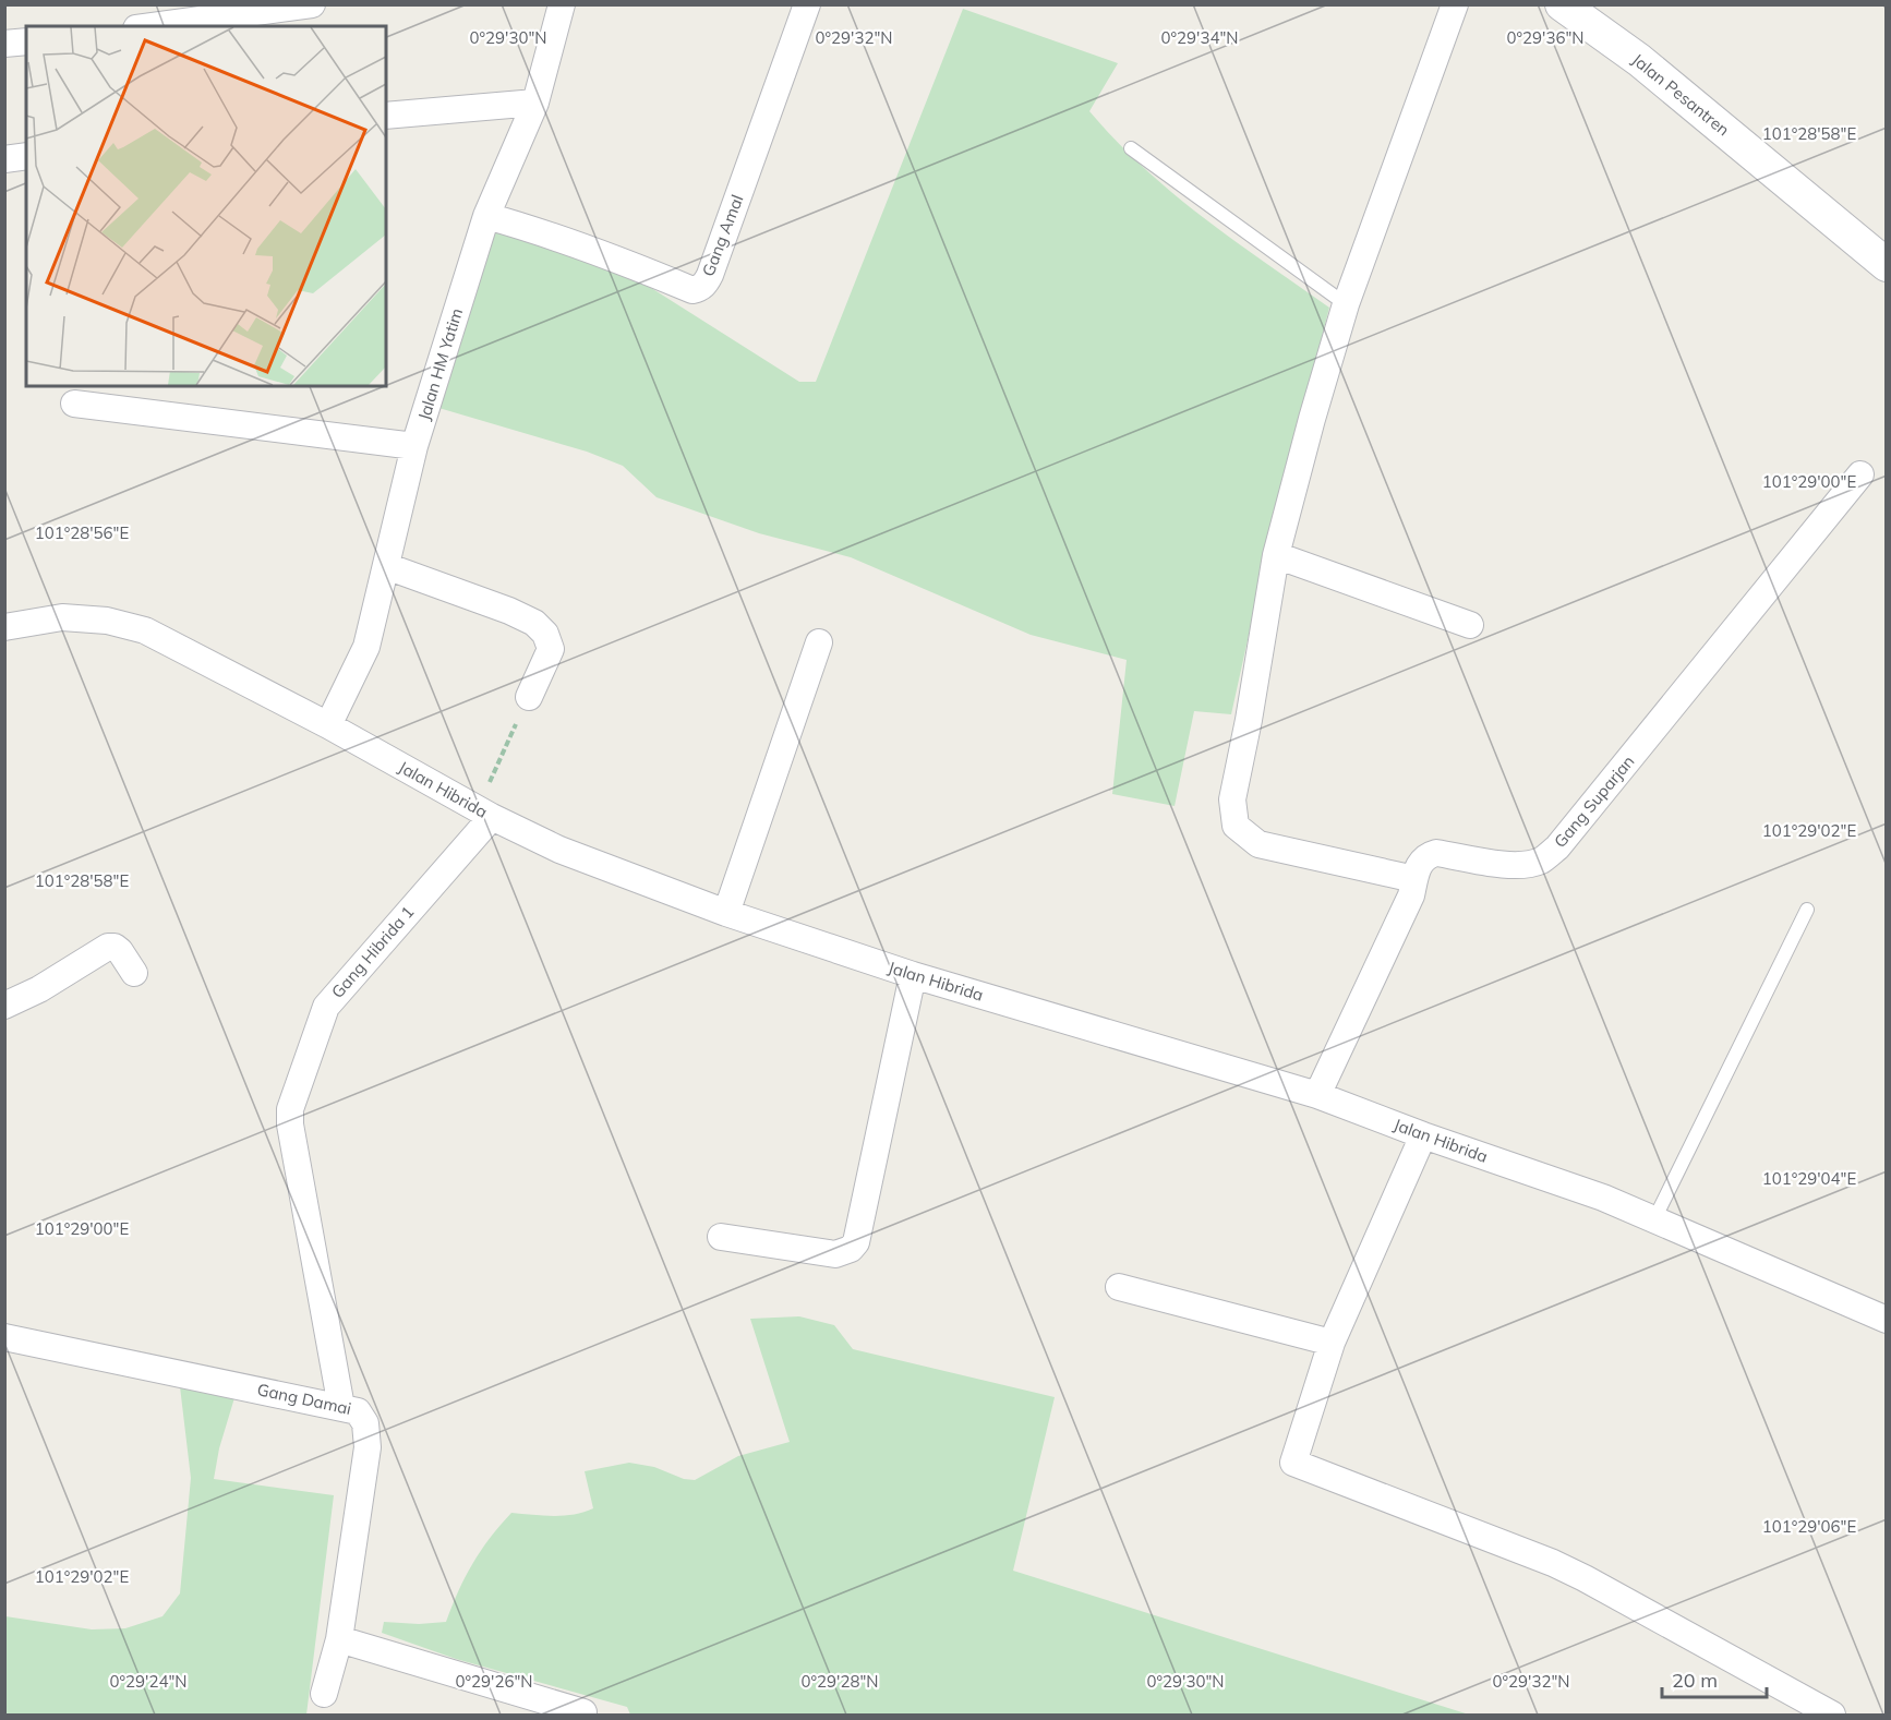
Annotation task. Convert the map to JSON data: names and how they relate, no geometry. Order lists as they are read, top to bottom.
{
  "streets": {
    "street": [
      "Jalan Pesantren",
      "Gang Amal",
      "Jalan HM Yatim",
      "Jalan Hibrida",
      "Gang Suparjan",
      "Gang Hibrida 1",
      "Gang Damai"
    ]
  },
  "crossings": [
    ["Gang Amal", "Jalan HM Yatim"],
    ["Jalan HM Yatim", "Jalan Hibrida"],
    ["Jalan Hibrida", "Gang Suparjan"],
    ["Jalan Hibrida", "Gang Hibrida 1"],
    ["Gang Hibrida 1", "Gang Damai"]
  ],
  "scale_bar": "20 m",
  "coordinates": [
    "0°29'30\"N",
    "0°29'32\"N",
    "0°29'34\"N",
    "0°29'36\"N",
    "101°28'58\"E",
    "101°29'00\"E",
    "101°28'56\"E",
    "101°29'02\"E",
    "101°29'04\"E",
    "101°29'06\"E",
    "0°29'24\"N",
    "0°29'26\"N",
    "0°29'28\"N"
  ]
}
